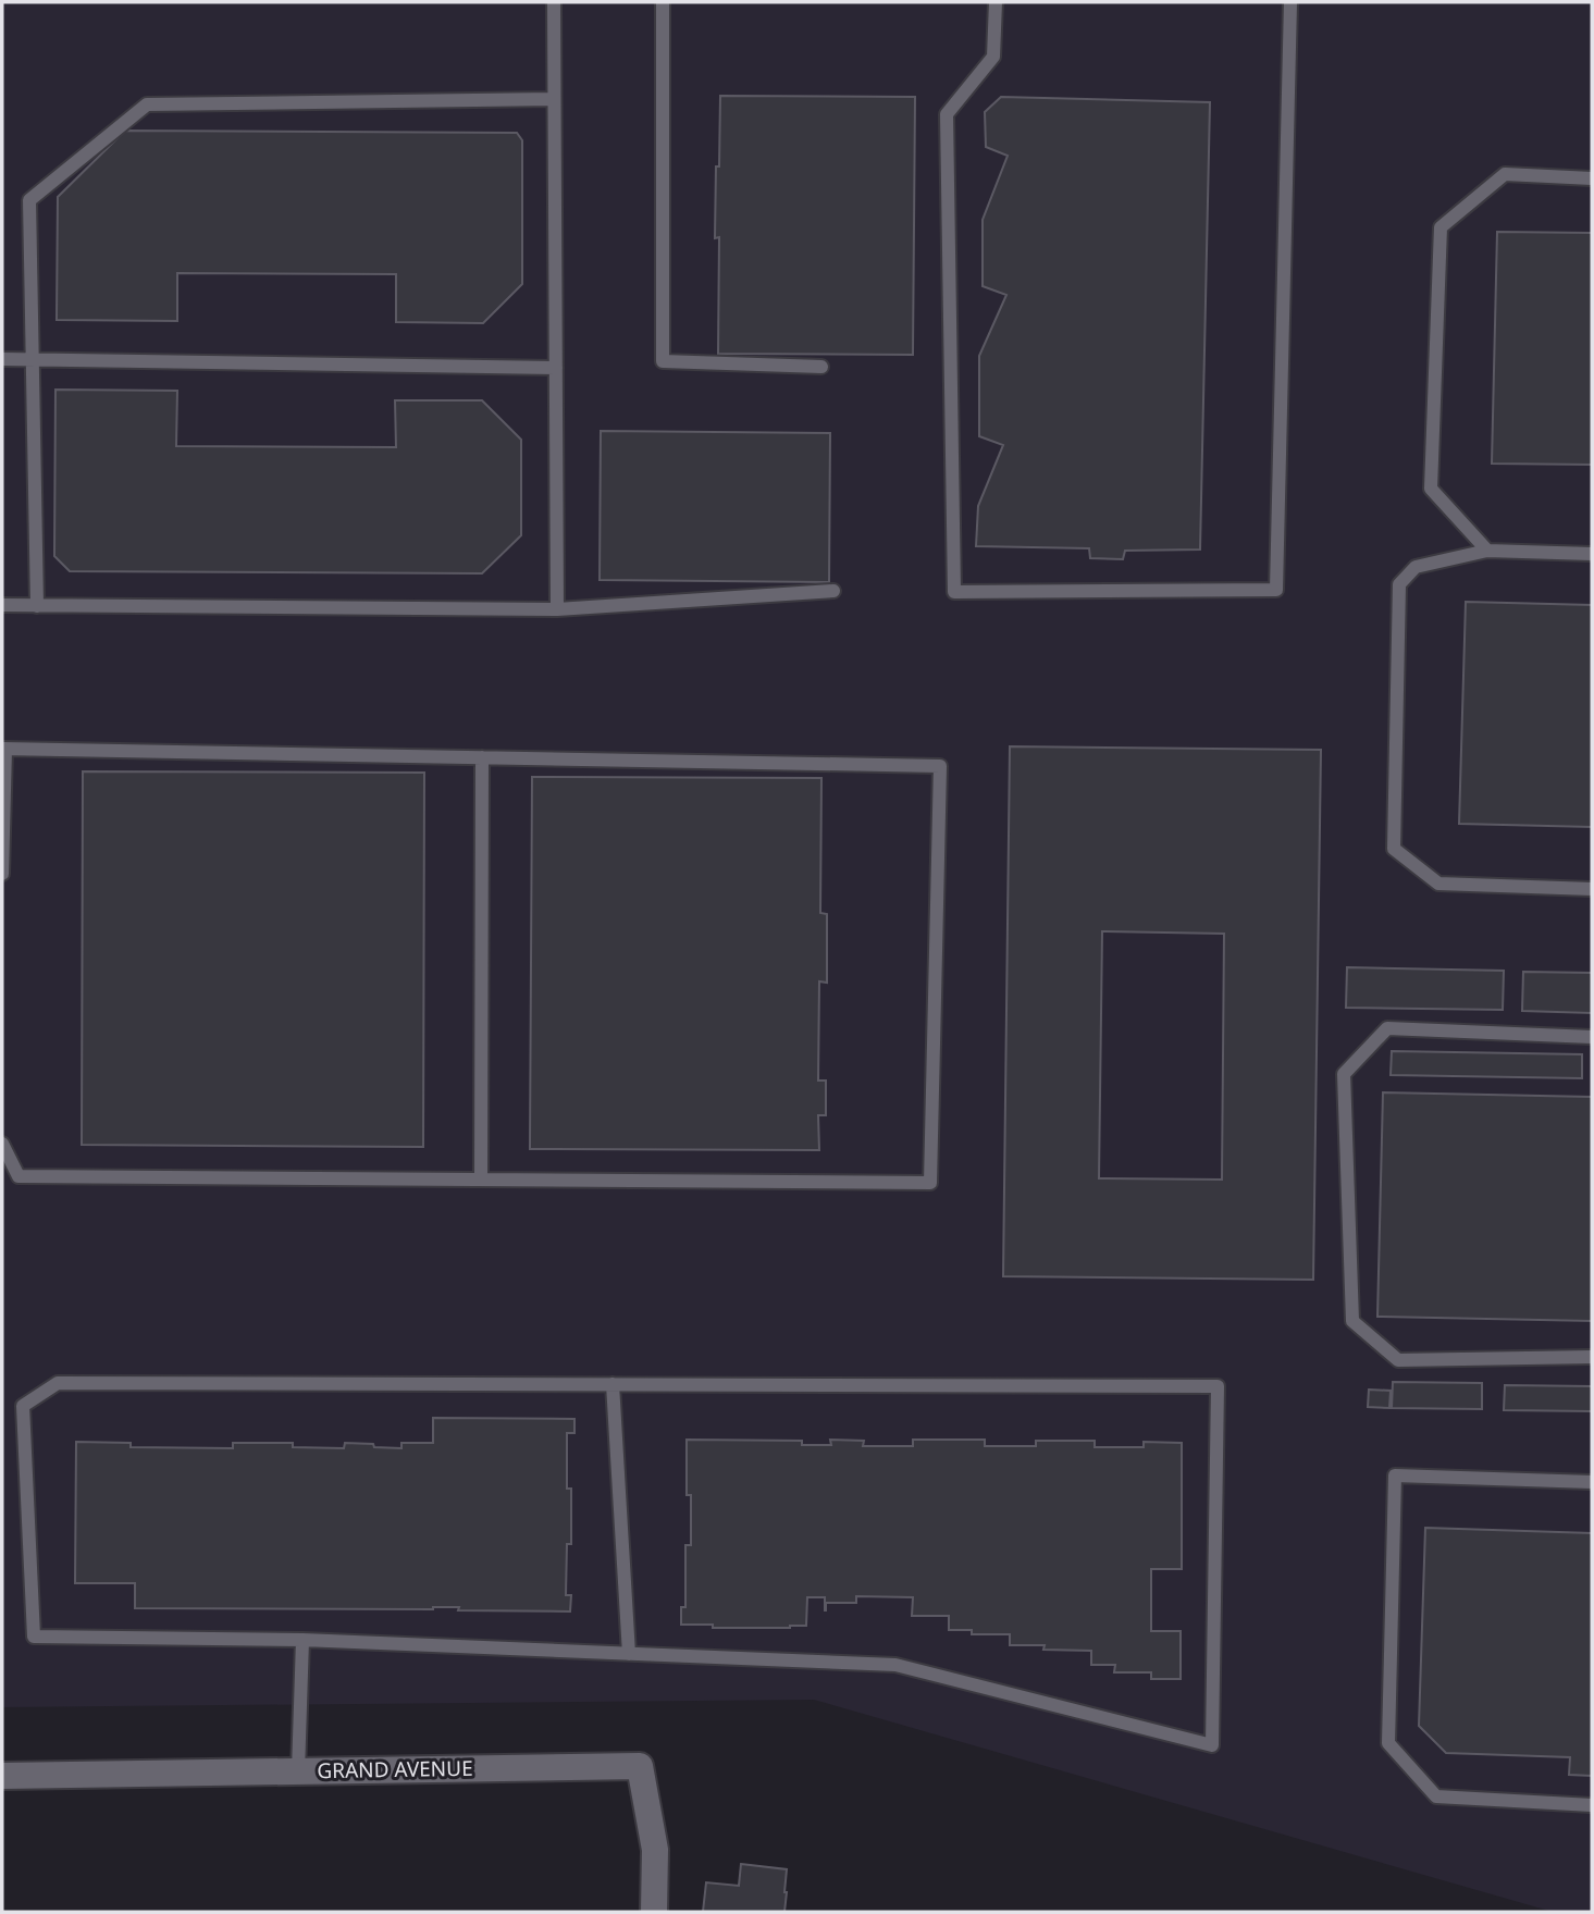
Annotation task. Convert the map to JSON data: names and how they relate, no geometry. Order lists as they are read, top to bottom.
{
  "streets": {
    "street": ["GRAND AVENUE"]
  }
}
